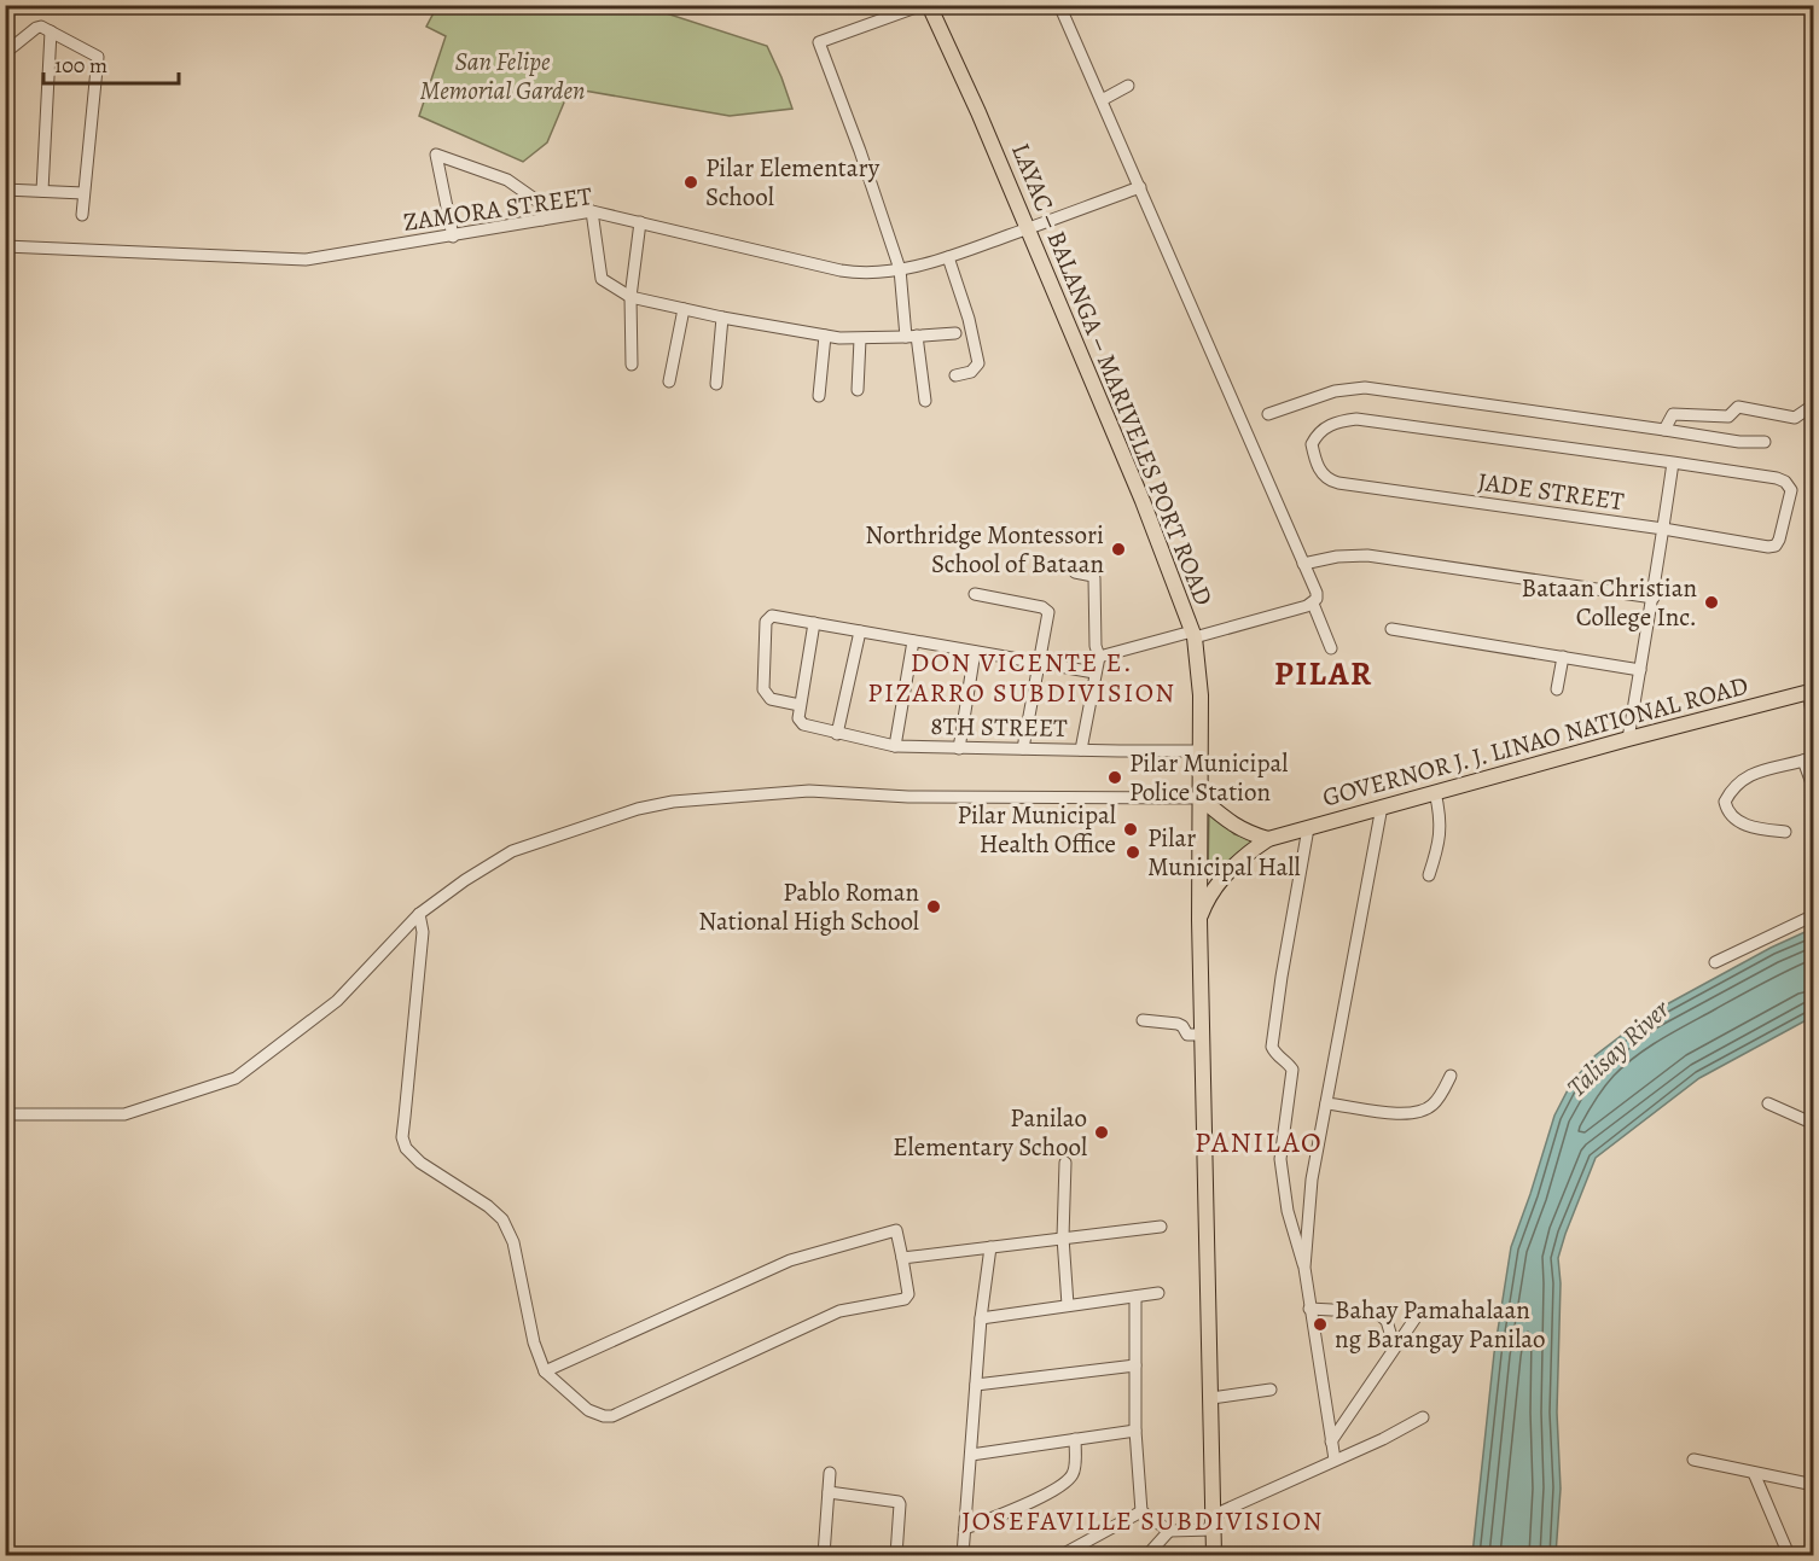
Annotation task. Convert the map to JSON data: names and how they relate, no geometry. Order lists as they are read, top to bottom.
{
  "streets": {
    "main road": ["LAYAC – BALANGA – MARIVELES PORT ROAD", "GOVERNOR J. J. LINAO NATIONAL ROAD"],
    "street": ["ZAMORA STREET", "JADE STREET", "8TH STREET"]
  },
  "crossings": [
    ["ZAMORA STREET", "LAYAC – BALANGA – MARIVELES PORT ROAD"],
    ["LAYAC – BALANGA – MARIVELES PORT ROAD", "8TH STREET"],
    ["LAYAC – BALANGA – MARIVELES PORT ROAD", "GOVERNOR J. J. LINAO NATIONAL ROAD"]
  ],
  "districts": [
    "DON VICENTE E. PIZARRO SUBDIVISION",
    "PILAR",
    "PANILAO",
    "JOSEFAVILLE SUBDIVISION"
  ],
  "water": ["Talisay River"],
  "parks": ["San Felipe Memorial Garden"],
  "places": [
    "Pilar Elementary School",
    "Northridge Montessori School of Bataan",
    "Bataan Christian College Inc.",
    "Pilar Municipal Police Station",
    "Pilar Municipal Health Office",
    "Pilar Municipal Hall",
    "Pablo Roman National High School",
    "Panilao Elementary School",
    "Bahay Pamahalaan ng Barangay Panilao"
  ],
  "scale_bar": "100 m"
}
